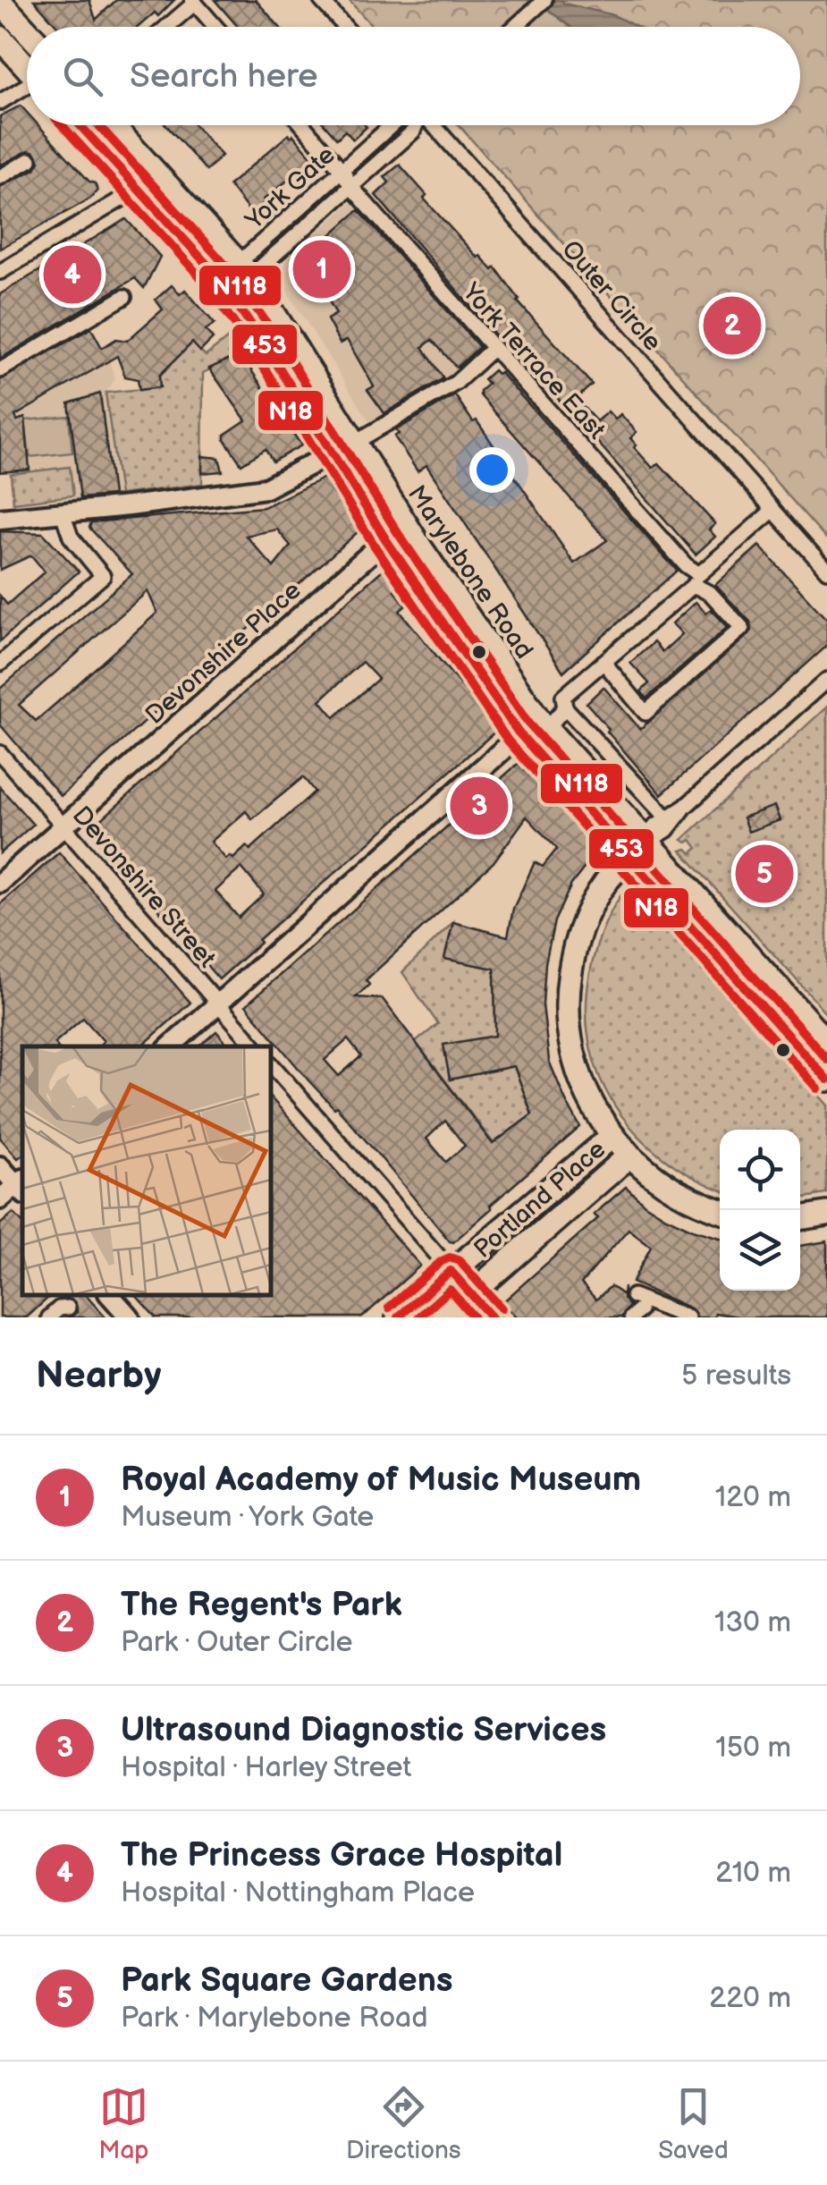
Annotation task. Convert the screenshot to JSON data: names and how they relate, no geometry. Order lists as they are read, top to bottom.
{
  "streets": {
    "main road": ["Marylebone Road", "Portland Place"],
    "street": [
      "York Gate",
      "Outer Circle",
      "York Terrace East",
      "Devonshire Place",
      "Devonshire Street"
    ]
  },
  "crossings": [
    ["York Gate", "York Terrace East"],
    ["York Gate", "Marylebone Road"],
    ["Marylebone Road", "Devonshire Place"],
    ["Devonshire Place", "Devonshire Street"]
  ],
  "lines": ["transit line 453", "transit line N18", "transit line N118"],
  "page": {
    "search": "Search here",
    "pins": [
      "1",
      "4",
      "2",
      "3",
      "5"
    ],
    "heading": ["Nearby", "5 results"],
    "list": [
      {
        "mark": "1",
        "name": "Royal Academy of Music Museum",
        "note": "Museum · York Gate",
        "value": "120 m"
      },
      {
        "mark": "2",
        "name": "The Regent's Park",
        "note": "Park · Outer Circle",
        "value": "130 m"
      },
      {
        "mark": "3",
        "name": "Ultrasound Diagnostic Services",
        "note": "Hospital · Harley Street",
        "value": "150 m"
      },
      {
        "mark": "4",
        "name": "The Princess Grace Hospital",
        "note": "Hospital · Nottingham Place",
        "value": "210 m"
      },
      {
        "mark": "5",
        "name": "Park Square Gardens",
        "note": "Park · Marylebone Road",
        "value": "220 m"
      }
    ],
    "nav": ["Map", "Directions", "Saved"]
  }
}
